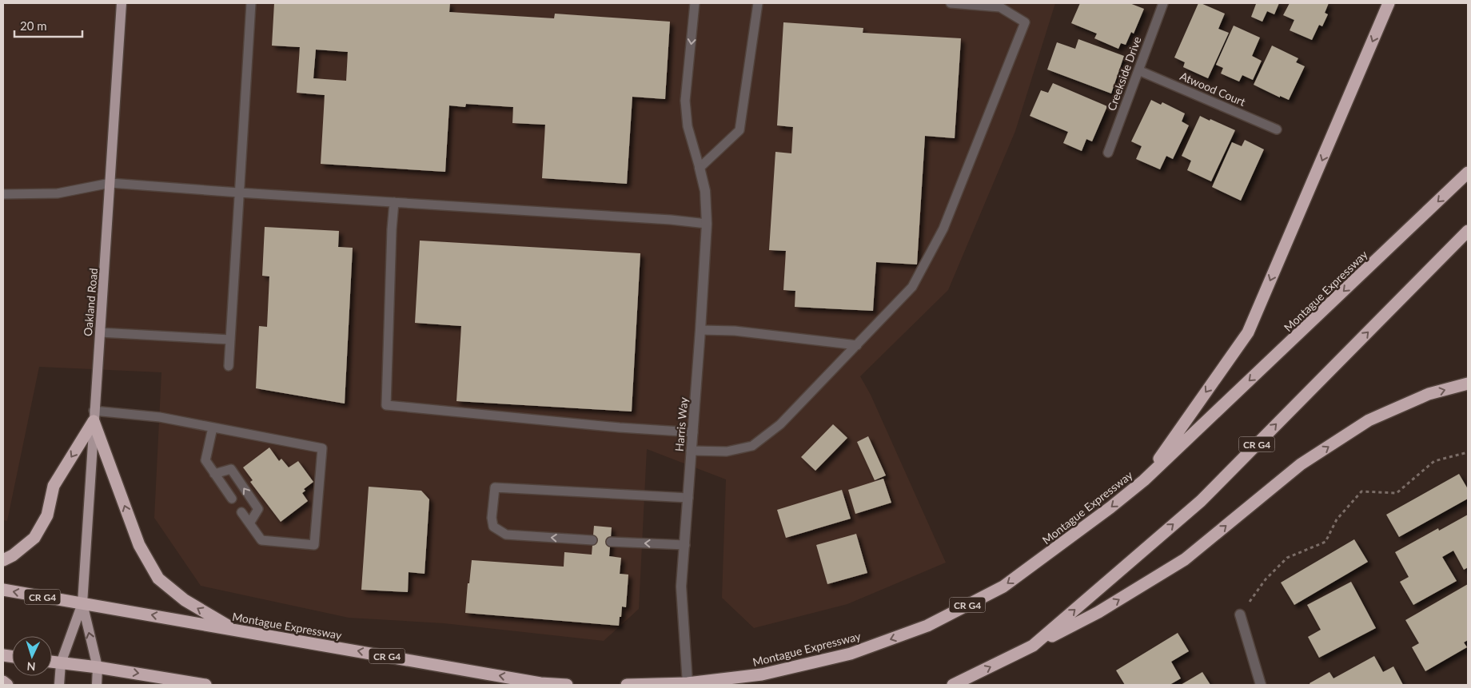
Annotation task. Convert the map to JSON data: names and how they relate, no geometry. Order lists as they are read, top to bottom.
{
  "streets": {
    "highway": ["Montague Expressway", "CR G4"],
    "main road": ["Oakland Road"],
    "street": ["Harris Way"],
    "lane": ["Creekside Drive", "Atwood Court"]
  },
  "crossings": [
    ["Creekside Drive", "Atwood Court"],
    ["Montague Expressway", "Oakland Road"],
    ["Montague Expressway", "Harris Way"]
  ],
  "scale_bar": "20 m",
  "north": "bottom"
}
